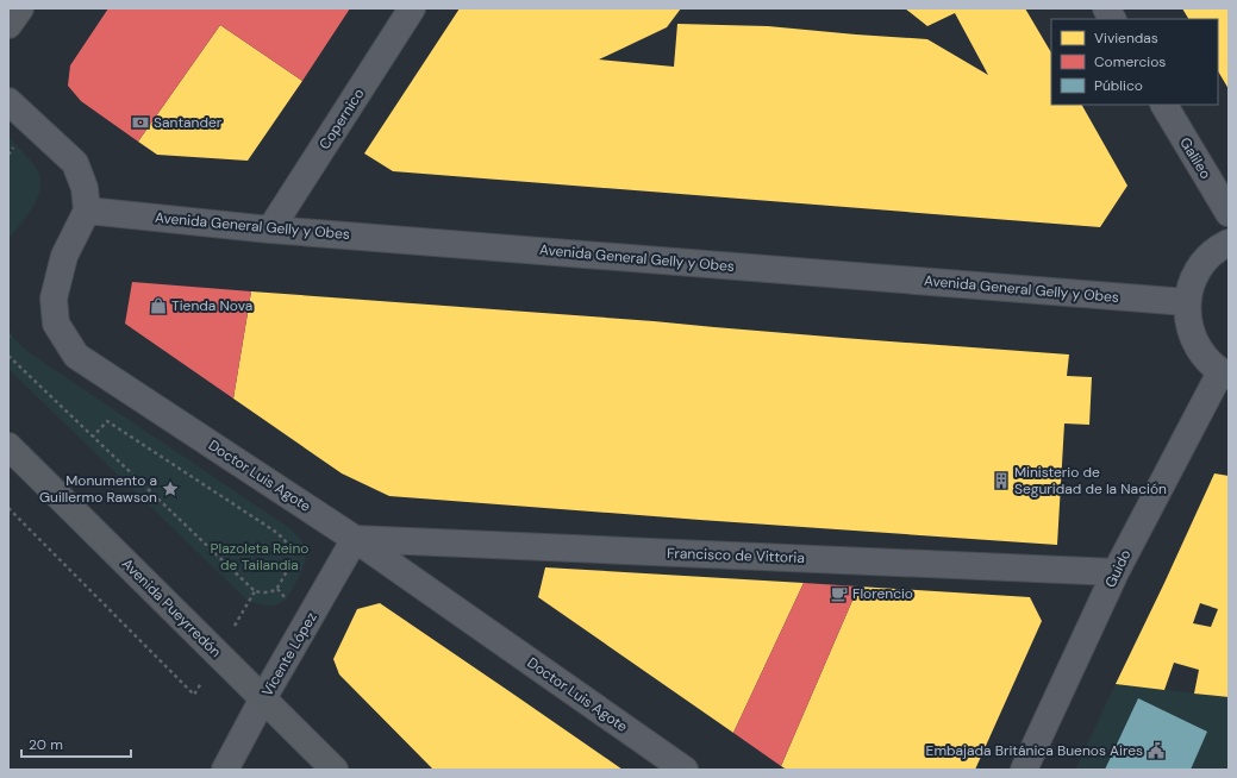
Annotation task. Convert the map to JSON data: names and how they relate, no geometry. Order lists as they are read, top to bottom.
{
  "streets": {
    "main road": ["Avenida Pueyrredón"],
    "street": [
      "Copernico",
      "Galileo",
      "Avenida General Gelly y Obes",
      "Doctor Luis Agote",
      "Francisco de Vittoria",
      "Guido",
      "Vicente López"
    ]
  },
  "crossings": [
    ["Copernico", "Avenida General Gelly y Obes"],
    ["Avenida General Gelly y Obes", "Doctor Luis Agote"],
    ["Doctor Luis Agote", "Francisco de Vittoria"],
    ["Doctor Luis Agote", "Vicente López"],
    ["Francisco de Vittoria", "Guido"],
    ["Francisco de Vittoria", "Vicente López"],
    ["Avenida Pueyrredón", "Vicente López"]
  ],
  "parks": ["Plazoleta Reino de Tailandia"],
  "places": {
    "bank": ["Santander"],
    "shop": ["Tienda Nova"],
    "building": ["Ministerio de Seguridad de la Nación"],
    "place": ["Monumento a Guillermo Rawson"],
    "cafe": ["Florencio"],
    "public building": ["Embajada Británica Buenos Aires"]
  },
  "legend": ["Viviendas", "Comercios", "Público"],
  "scale_bar": "20 m"
}
